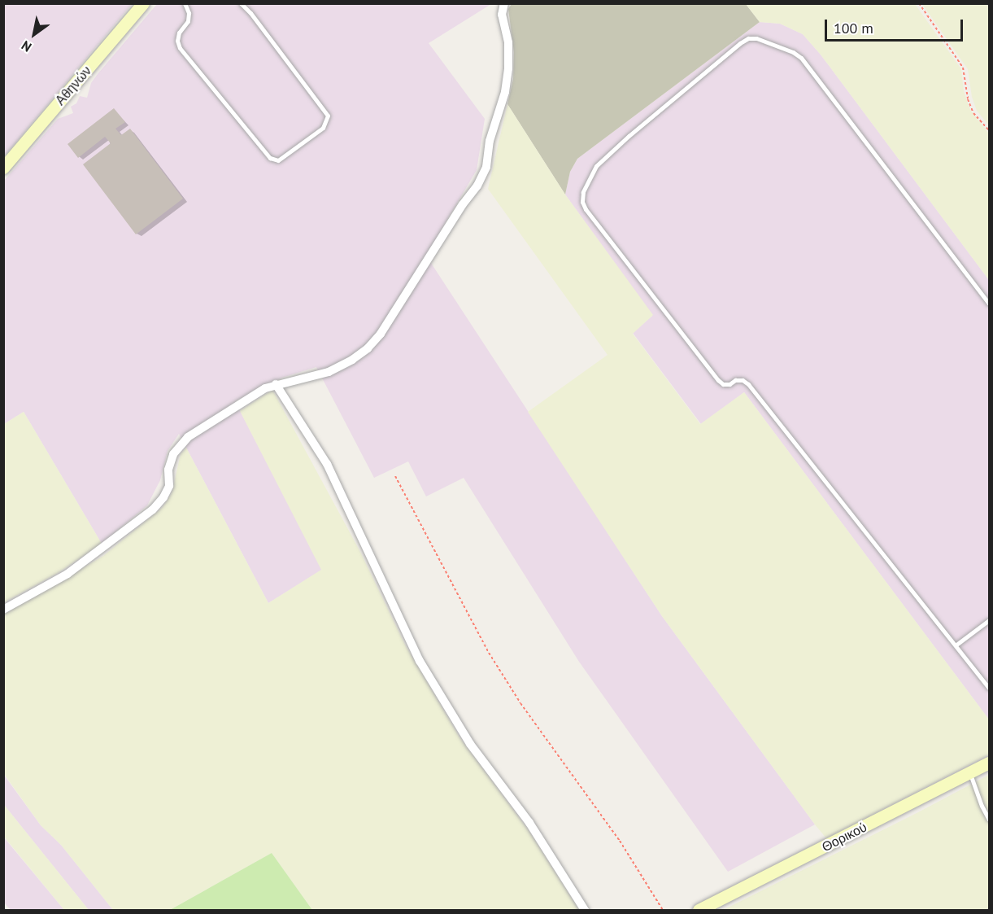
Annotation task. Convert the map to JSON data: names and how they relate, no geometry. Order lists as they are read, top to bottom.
{
  "streets": {
    "main road": ["Αθηνών", "Θορικού"]
  },
  "scale_bar": "100 m",
  "north": "bottom left"
}
